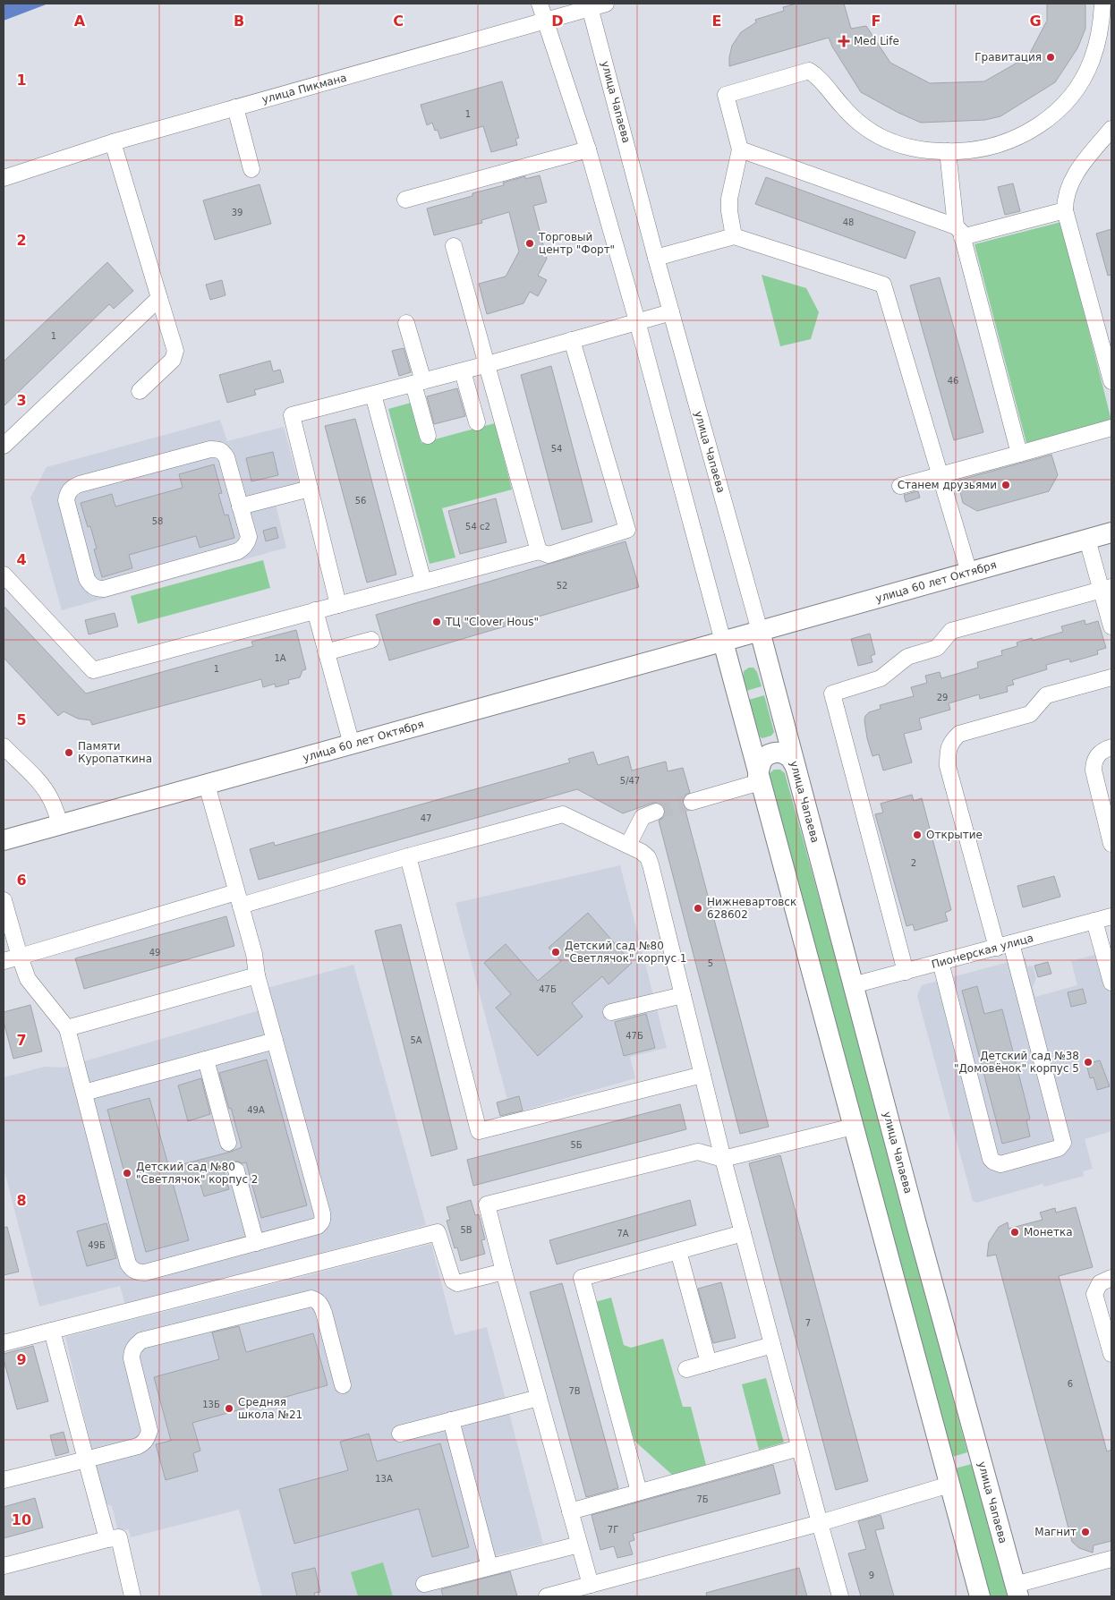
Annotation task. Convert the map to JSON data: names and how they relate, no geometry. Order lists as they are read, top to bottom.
{
  "streets": {
    "main road": ["улица Чапаева", "улица 60 лет Октября"],
    "street": ["улица Пикмана", "Пионерская улица"]
  },
  "crossings": [
    ["улица Пикмана", "улица Чапаева"],
    ["улица Чапаева", "улица 60 лет Октября"],
    ["улица Чапаева", "Пионерская улица"]
  ],
  "places": {
    "health": ["Med Life"],
    "other": [
      "Гравитация",
      "Торговый центр \"Форт\"",
      "Станем друзьями",
      "ТЦ \"Clover Hous\"",
      "Памяти Куропаткина",
      "Открытие",
      "Нижневартовск 628602",
      "Детский сад №80 \"Светлячок\" корпус 1",
      "Детский сад №38 \"Домовёнок\" корпус 5",
      "Детский сад №80 \"Светлячок\" корпус 2",
      "Монетка",
      "Средняя школа №21",
      "Магнит"
    ]
  },
  "house_numbers": [
    "1",
    "39",
    "48",
    "1",
    "46",
    "54",
    "56",
    "58",
    "54 с2",
    "52",
    "1А",
    "1",
    "29",
    "5/47",
    "47",
    "2",
    "49",
    "5",
    "47Б",
    "47Б",
    "5А",
    "49А",
    "5Б",
    "5В",
    "7А",
    "49Б",
    "7",
    "6",
    "7В",
    "13Б",
    "13А",
    "7Б",
    "7Г",
    "9"
  ],
  "grid": {
    "columns": [
      "A",
      "B",
      "C",
      "D",
      "E",
      "F",
      "G"
    ],
    "rows": [
      "1",
      "2",
      "3",
      "4",
      "5",
      "6",
      "7",
      "8",
      "9",
      "10"
    ]
  }
}
